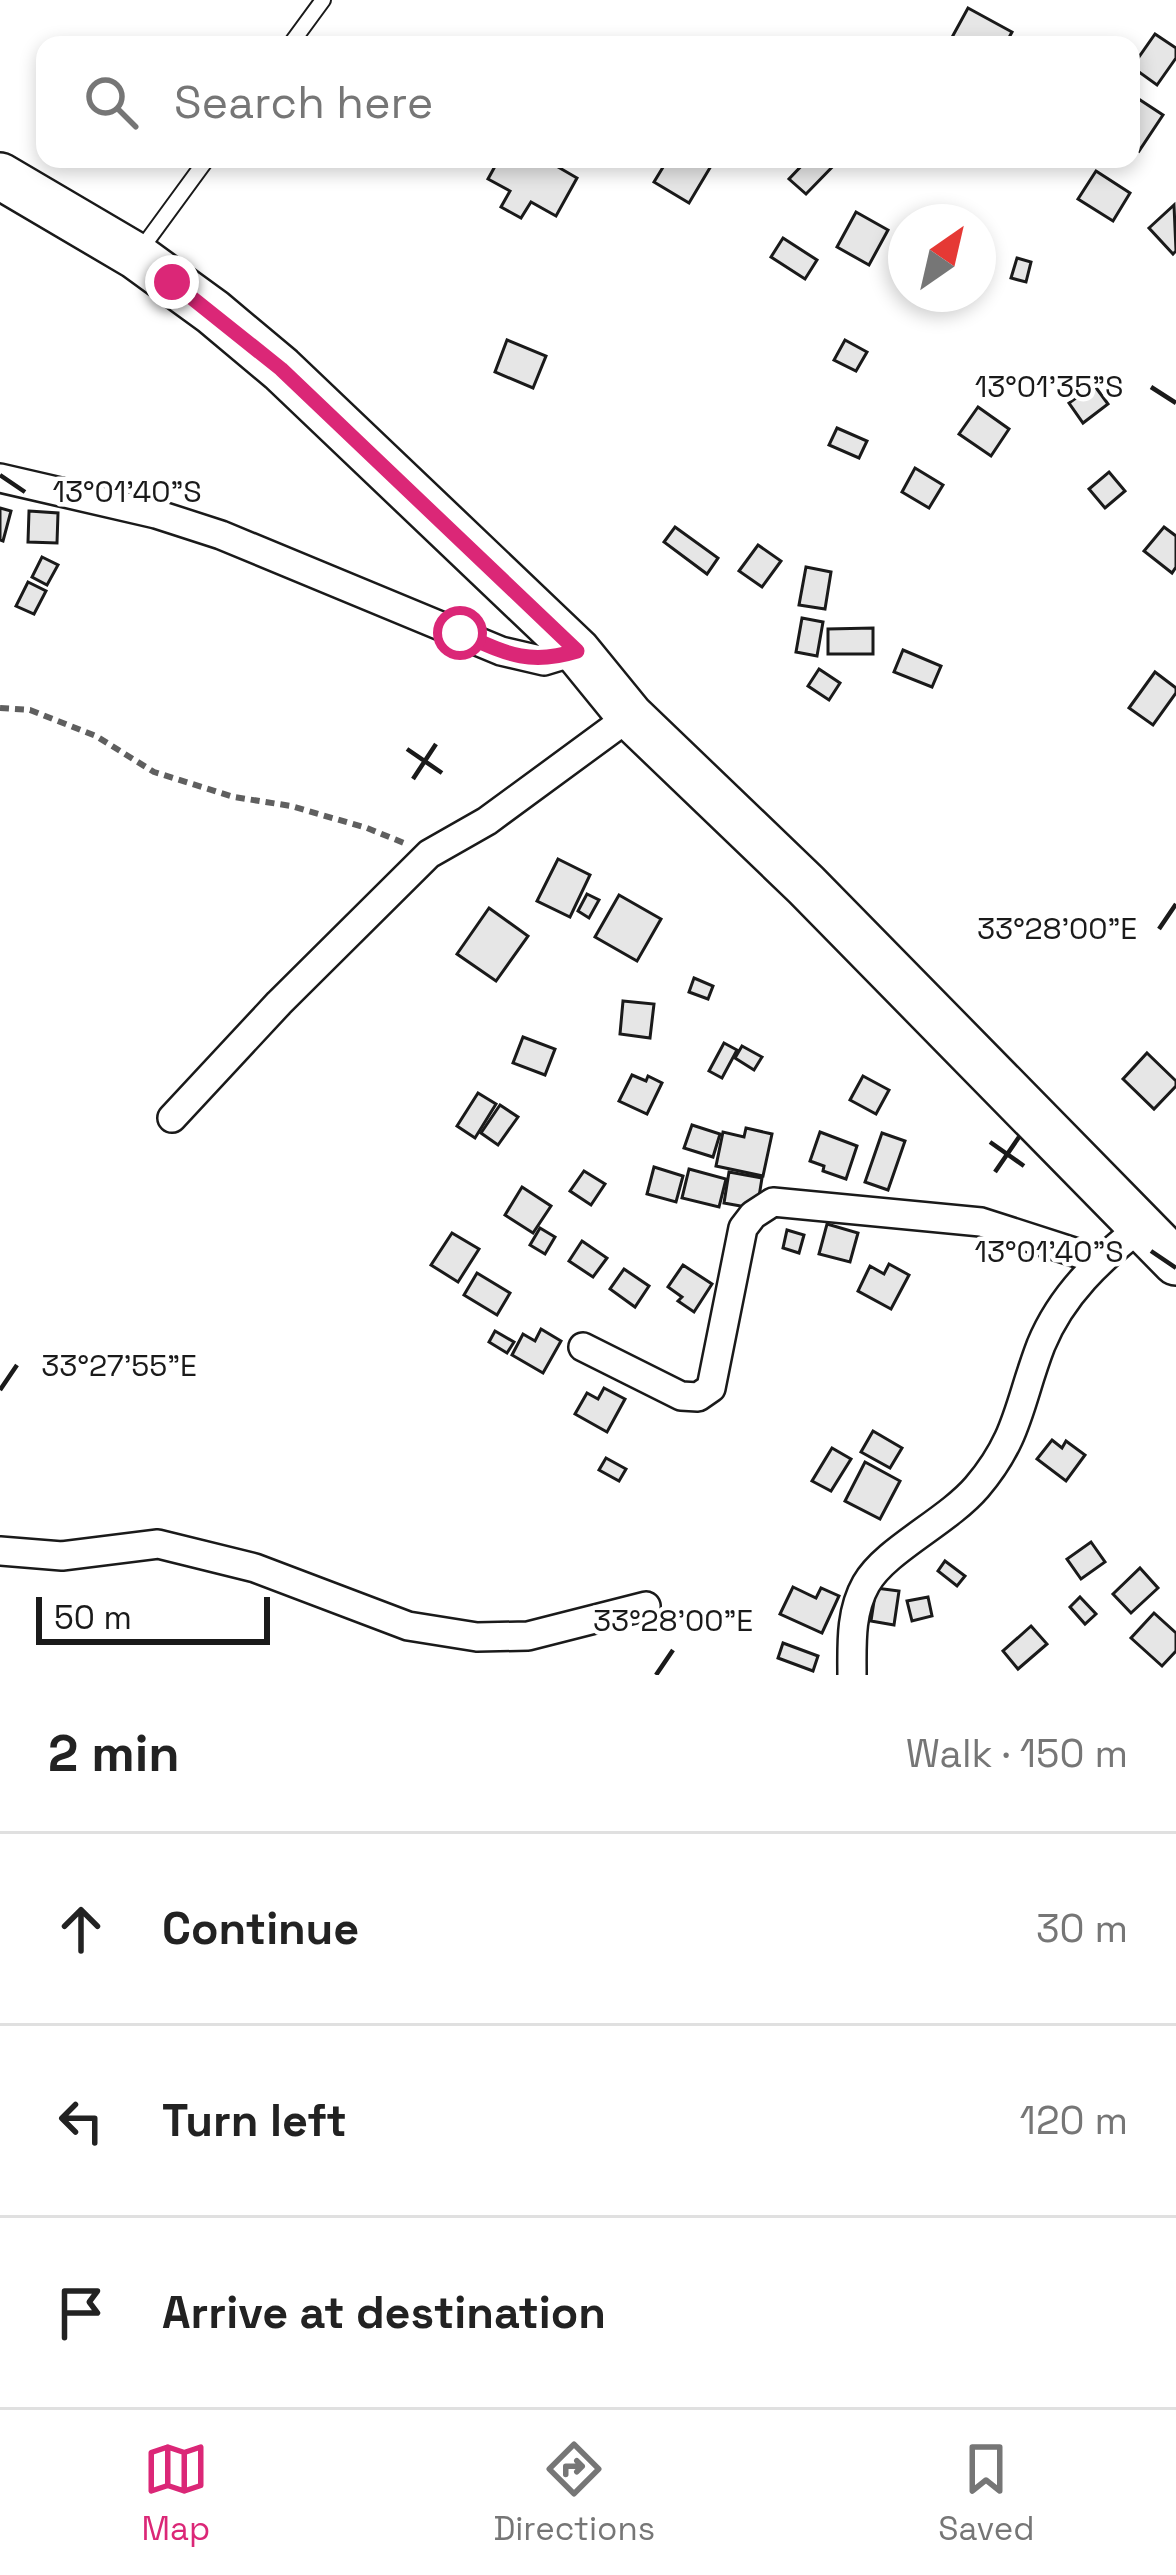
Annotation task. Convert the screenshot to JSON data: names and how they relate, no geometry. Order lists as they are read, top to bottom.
{
  "scale_bar": "50 m",
  "north": "top right",
  "page": {
    "search": "Search here",
    "scale": "50 m",
    "heading": ["2 min", "Walk · 150 m"],
    "list": [
      ["Continue", "30 m"],
      ["Turn left", "120 m"],
      "Arrive at destination"
    ],
    "nav": ["Map", "Directions", "Saved"]
  },
  "coordinates": [
    "13°01'35\"S",
    "13°01'40\"S",
    "33°28'00\"E",
    "33°27'55\"E"
  ]
}
